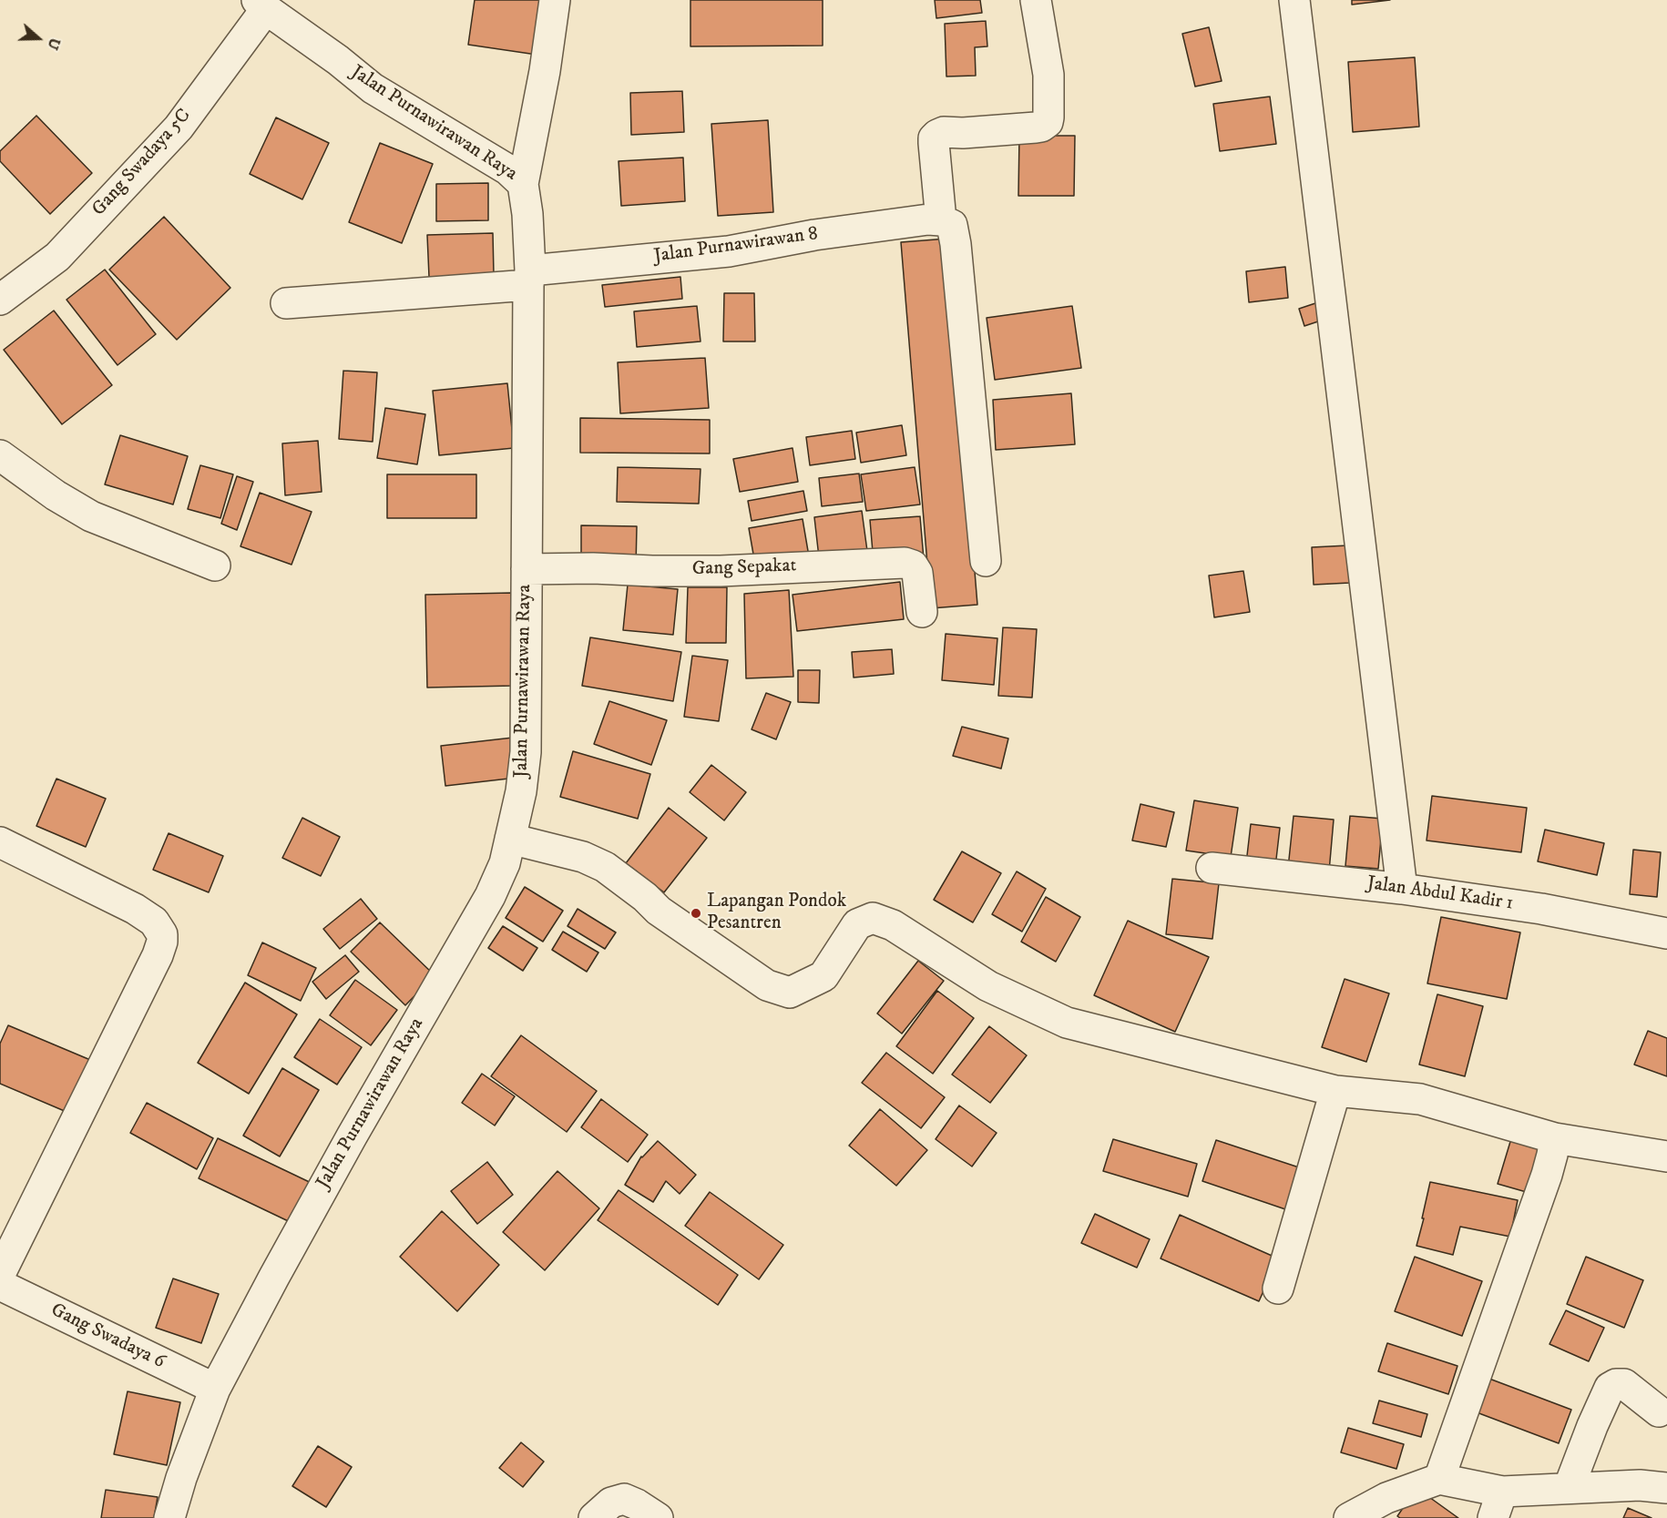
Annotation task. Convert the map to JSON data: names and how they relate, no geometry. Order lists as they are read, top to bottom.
{
  "streets": {
    "street": [
      "Jalan Purnawirawan Raya",
      "Gang Swadaya 5C",
      "Jalan Purnawirawan 8",
      "Gang Sepakat",
      "Jalan Abdul Kadir 1",
      "Gang Swadaya 6"
    ]
  },
  "crossings": [
    ["Jalan Purnawirawan Raya", "Gang Swadaya 5C"],
    ["Jalan Purnawirawan Raya", "Jalan Purnawirawan 8"],
    ["Jalan Purnawirawan Raya", "Gang Sepakat"],
    ["Jalan Purnawirawan Raya", "Gang Swadaya 6"]
  ],
  "places": ["Lapangan Pondok Pesantren"],
  "north": "right"
}
